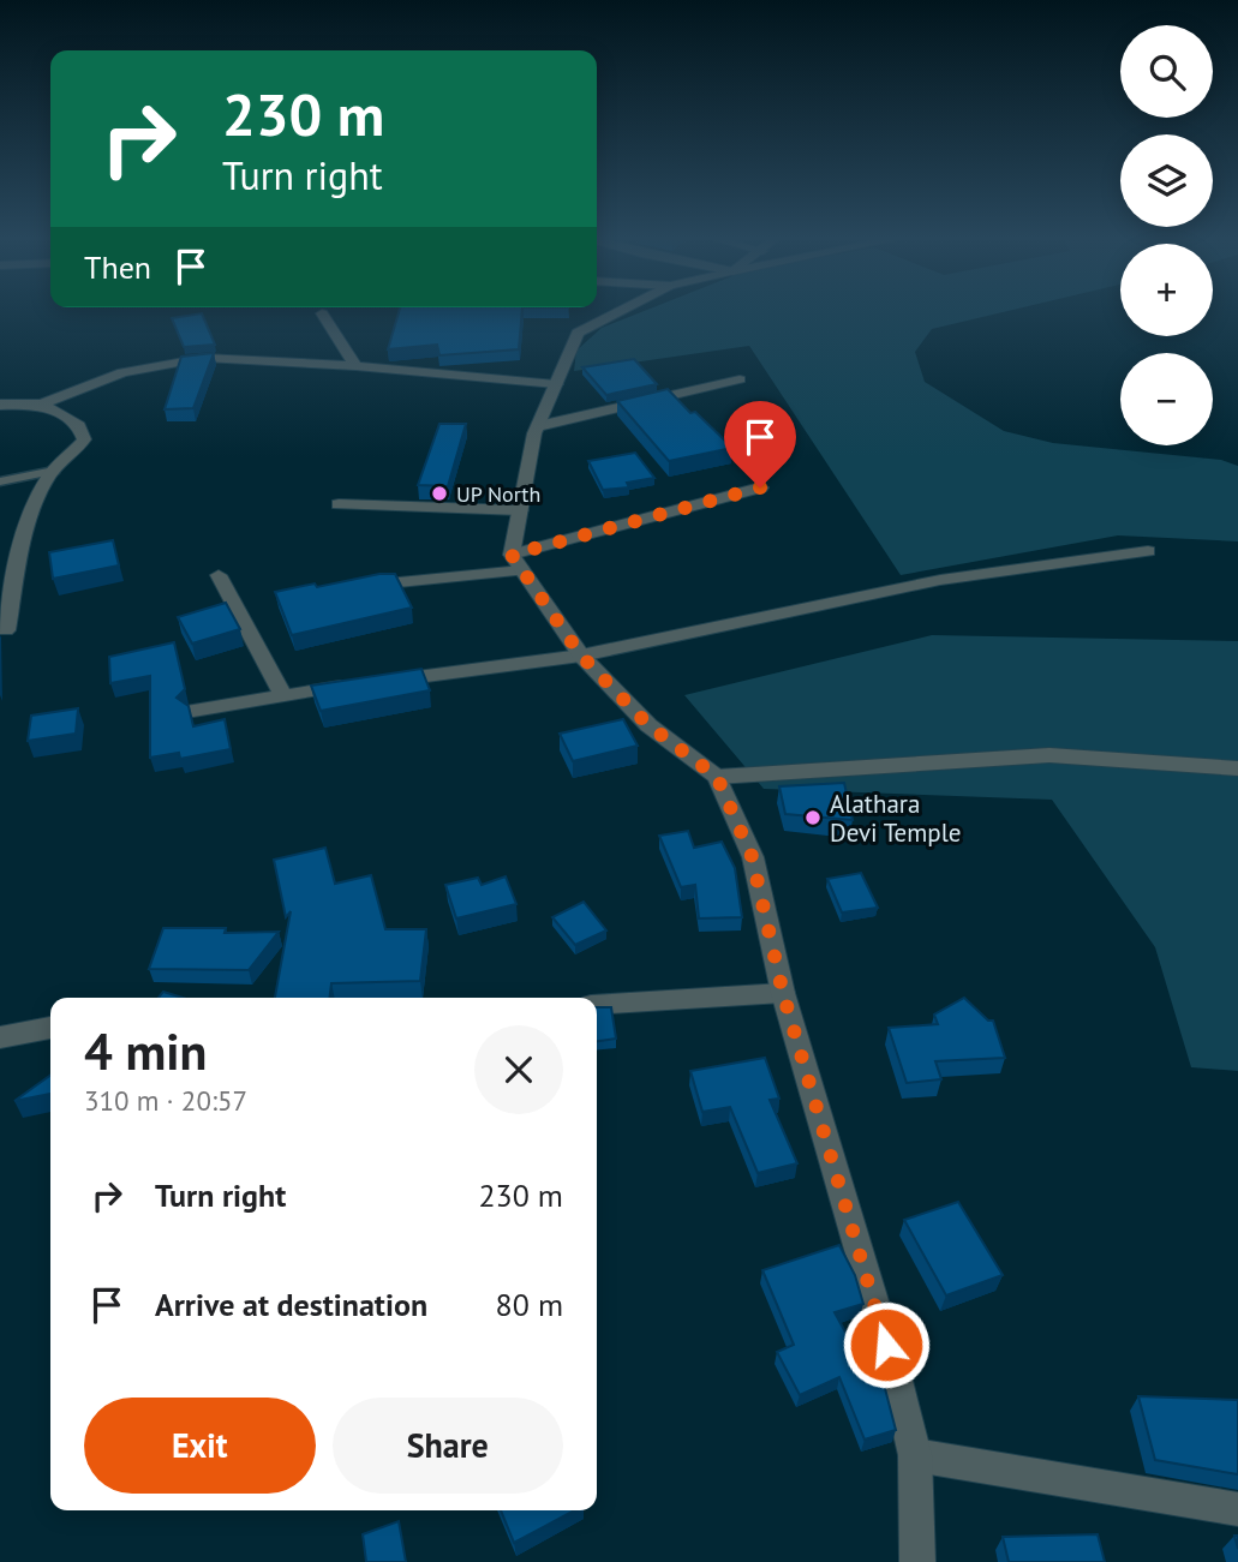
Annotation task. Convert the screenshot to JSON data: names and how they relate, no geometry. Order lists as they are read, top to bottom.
{
  "places": ["UP North", "Alathara Devi Temple"],
  "page": {
    "map_buttons": ["+", "−"],
    "turn": ["230 m", "Turn right"],
    "then": "Then",
    "heading": ["4 min", "310 m · 20:57"],
    "list": [
      {
        "name": "Turn right",
        "value": "230 m"
      },
      {
        "name": "Arrive at destination",
        "value": "80 m"
      }
    ],
    "buttons": ["Exit", "Share"]
  }
}
